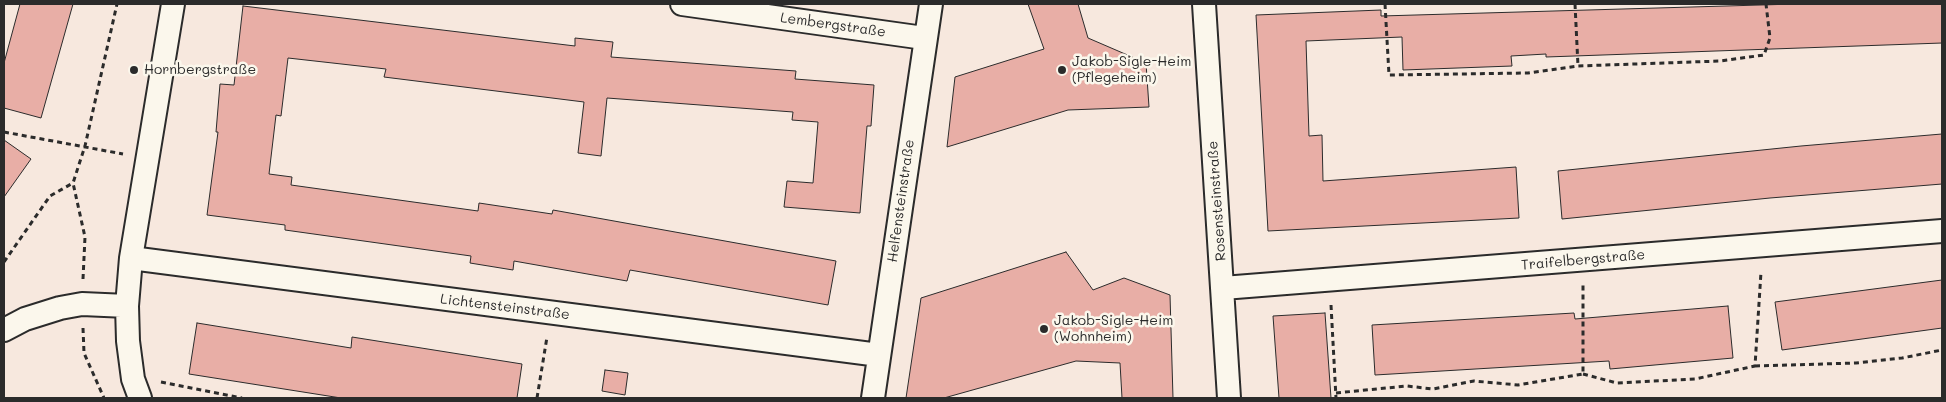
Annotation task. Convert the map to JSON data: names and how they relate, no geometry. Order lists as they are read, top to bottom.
{
  "streets": {
    "street": [
      "Lembergstraße",
      "Helfensteinstraße",
      "Rosensteinstraße",
      "Traifelbergstraße",
      "Lichtensteinstraße"
    ]
  },
  "crossings": [
    ["Lembergstraße", "Helfensteinstraße"],
    ["Helfensteinstraße", "Lichtensteinstraße"],
    ["Rosensteinstraße", "Traifelbergstraße"]
  ],
  "places": ["Hornbergstraße", "Jakob-Sigle-Heim (Pflegeheim)", "Jakob-Sigle-Heim (Wohnheim)"]
}
